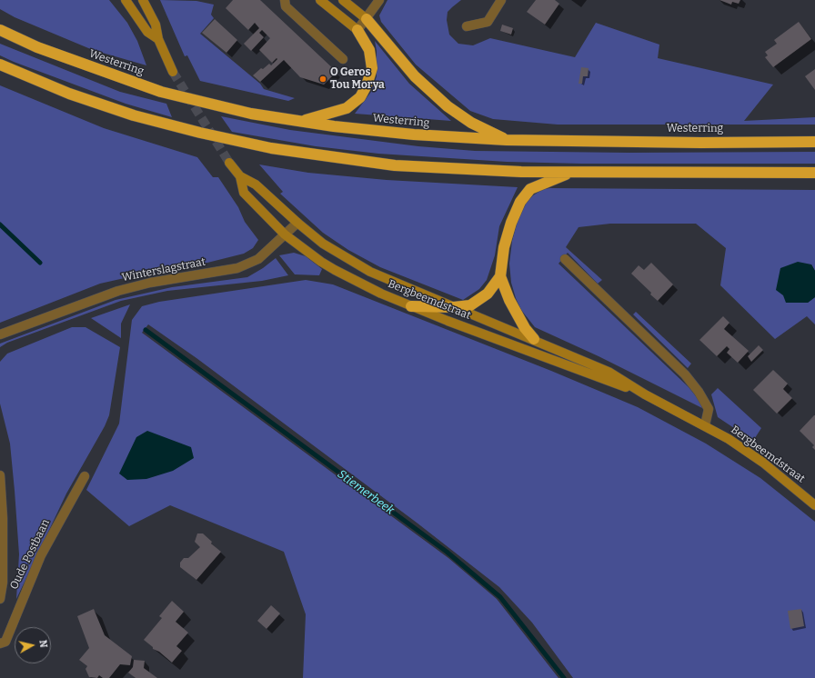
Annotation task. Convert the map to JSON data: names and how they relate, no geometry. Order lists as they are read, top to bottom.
{
  "streets": {
    "highway": ["Westerring"],
    "street": ["Winterslagstraat", "Bergbeemdstraat", "Oude Postbaan"]
  },
  "crossings": [
    ["Winterslagstraat", "Bergbeemdstraat"]
  ],
  "water": ["Stiemerbeek"],
  "places": ["O Geros Tou Morya"],
  "north": "right"
}
